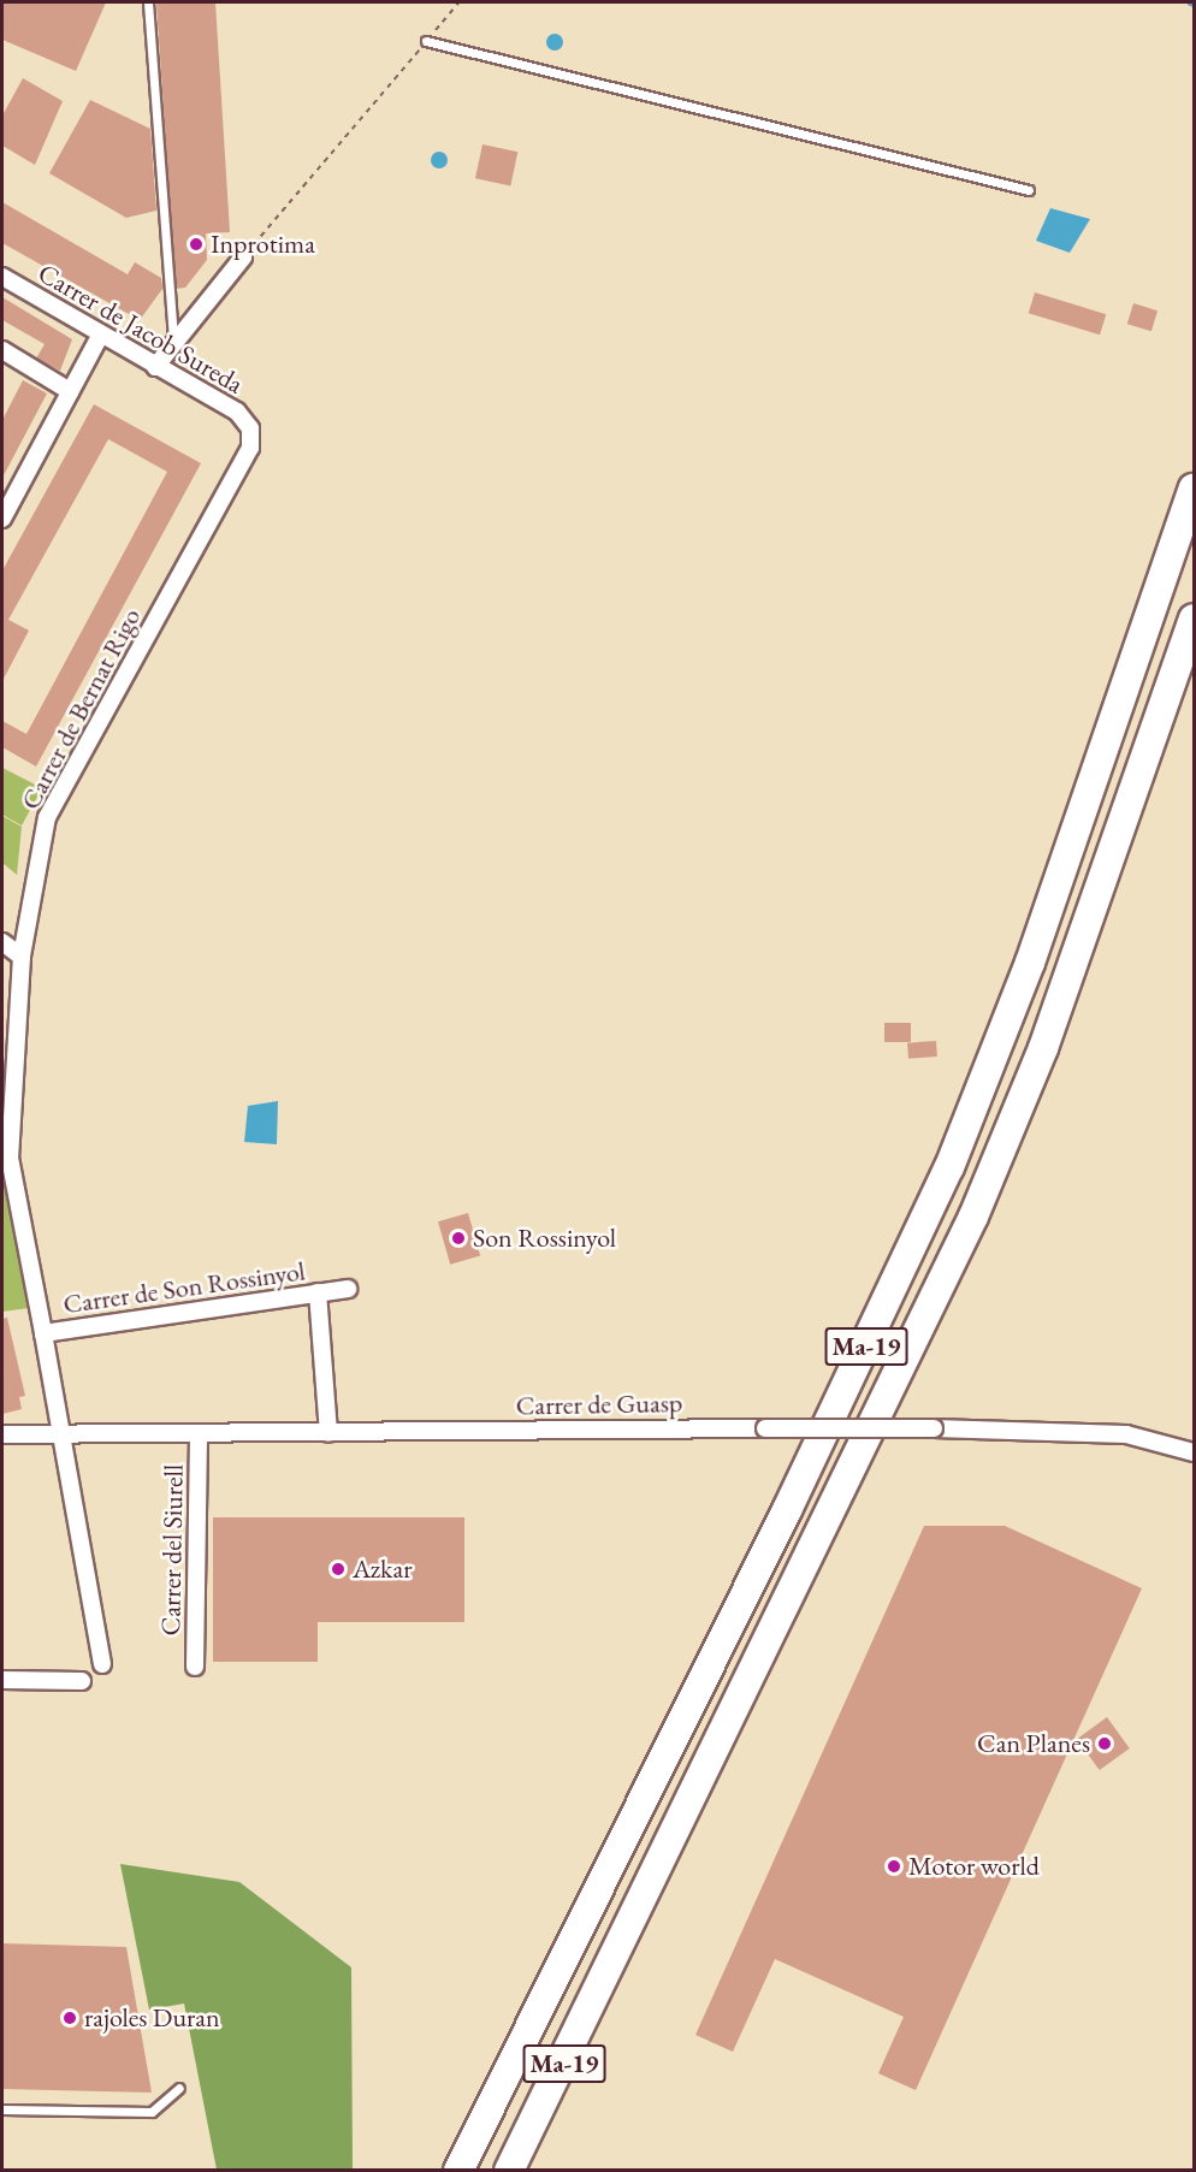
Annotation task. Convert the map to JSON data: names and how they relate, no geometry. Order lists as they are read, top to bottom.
{
  "streets": {
    "highway": ["Ma-19"],
    "street": [
      "Carrer de Jacob Sureda",
      "Carrer de Bernat Rigo",
      "Carrer de Son Rossinyol",
      "Carrer de Guasp",
      "Carrer del Siurell"
    ]
  },
  "crossings": [
    ["Carrer de Jacob Sureda", "Carrer de Bernat Rigo"],
    ["Carrer de Bernat Rigo", "Carrer de Son Rossinyol"],
    ["Carrer de Son Rossinyol", "Carrer de Guasp"],
    ["Carrer de Guasp", "Carrer del Siurell"]
  ],
  "places": [
    "Inprotima",
    "Son Rossinyol",
    "Azkar",
    "Can Planes",
    "Motor world",
    "rajoles Duran"
  ]
}
